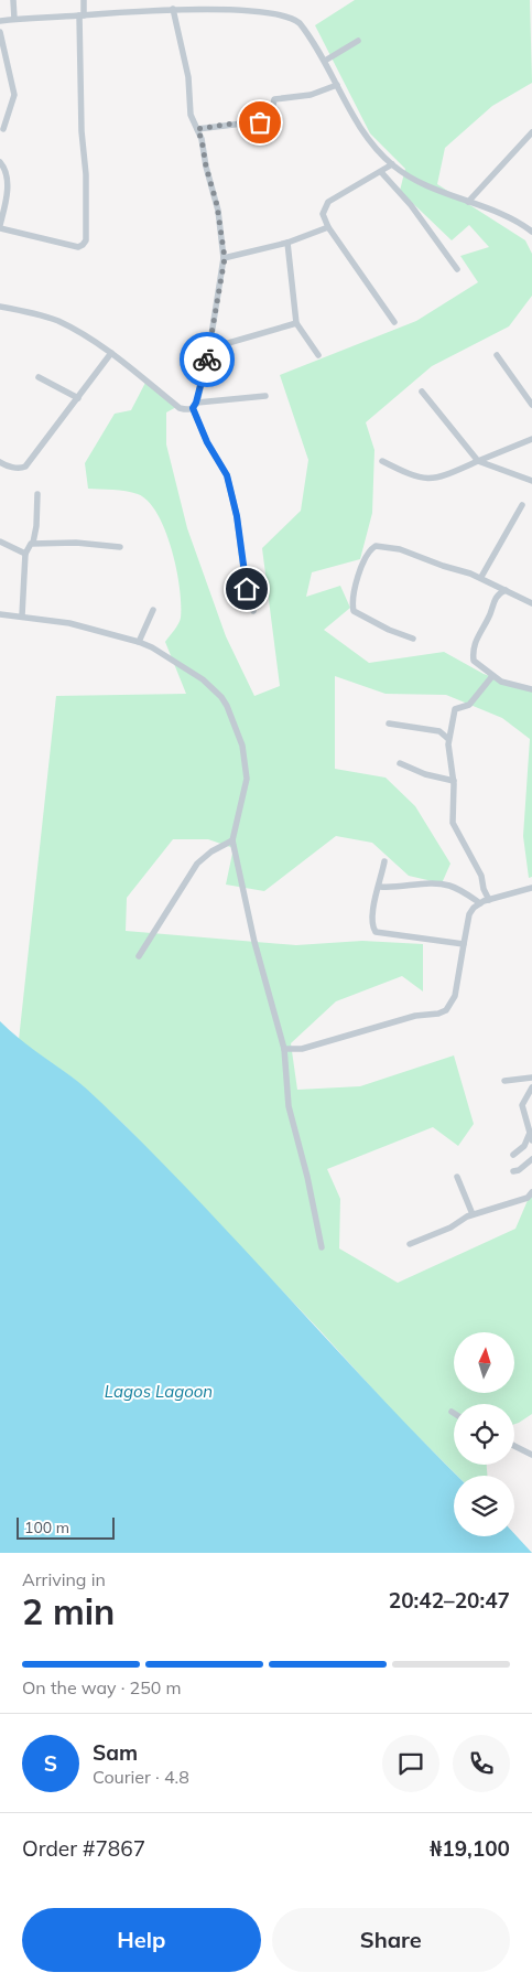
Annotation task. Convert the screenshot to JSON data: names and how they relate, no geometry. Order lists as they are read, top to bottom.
{
  "water": ["Lagos Lagoon"],
  "scale_bar": "100 m",
  "north": "top",
  "page": {
    "scale": "100 m",
    "heading": ["2 min", "Arriving in", "20:42–20:47"],
    "panel": [
      "Sam",
      "Courier · 4.8",
      "Order #7867",
      "₦19,100"
    ],
    "bar": "On the way · 250 m",
    "round": "S",
    "buttons": ["Help", "Share"]
  }
}
